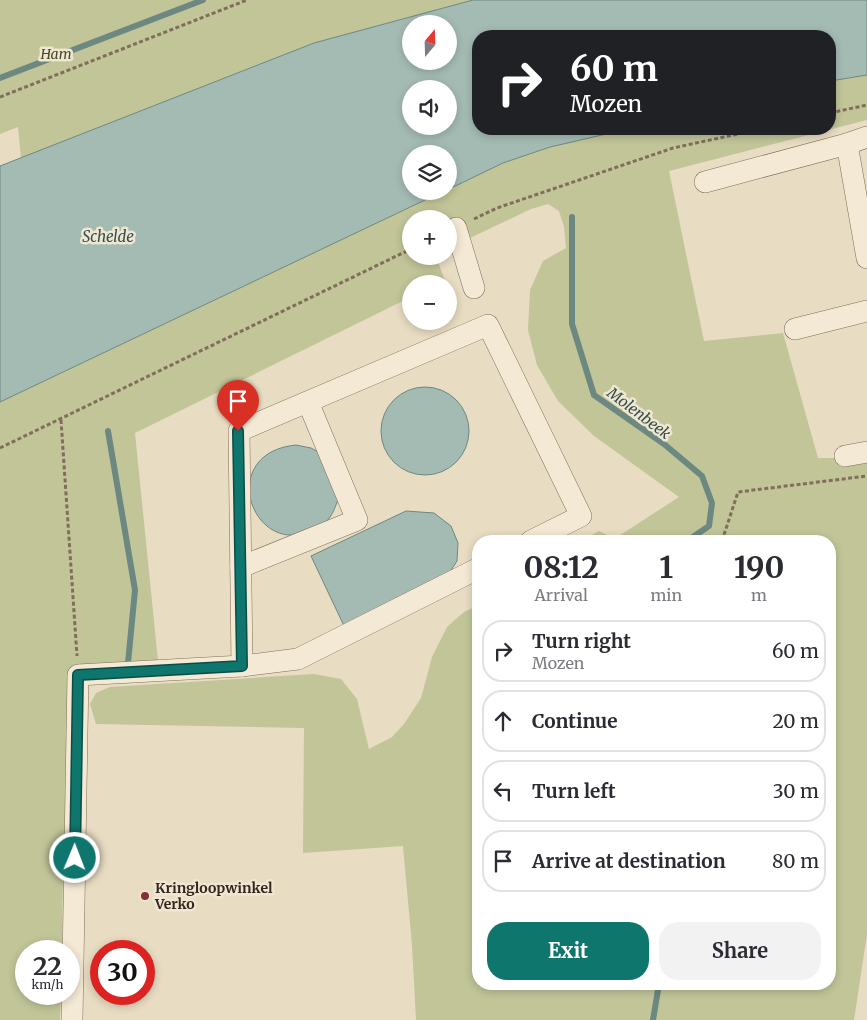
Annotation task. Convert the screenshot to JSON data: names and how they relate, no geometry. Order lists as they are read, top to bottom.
{
  "water": ["Schelde", "Molenbeek"],
  "parks": ["Ham"],
  "places": ["Kringloopwinkel Verko"],
  "north": "top",
  "page": {
    "map_buttons": ["+", "−"],
    "turn": ["60 m", "Mozen"],
    "eta": [
      "08:12",
      "Arrival",
      "1",
      "min",
      "190",
      "m"
    ],
    "list": [
      {
        "name": "Turn right",
        "note": "Mozen",
        "value": "60 m"
      },
      {
        "name": "Continue",
        "value": "20 m"
      },
      {
        "name": "Turn left",
        "value": "30 m"
      },
      {
        "name": "Arrive at destination",
        "value": "80 m"
      }
    ],
    "buttons": ["Exit", "Share"],
    "speed": "22 km/h",
    "limit": "30"
  }
}
